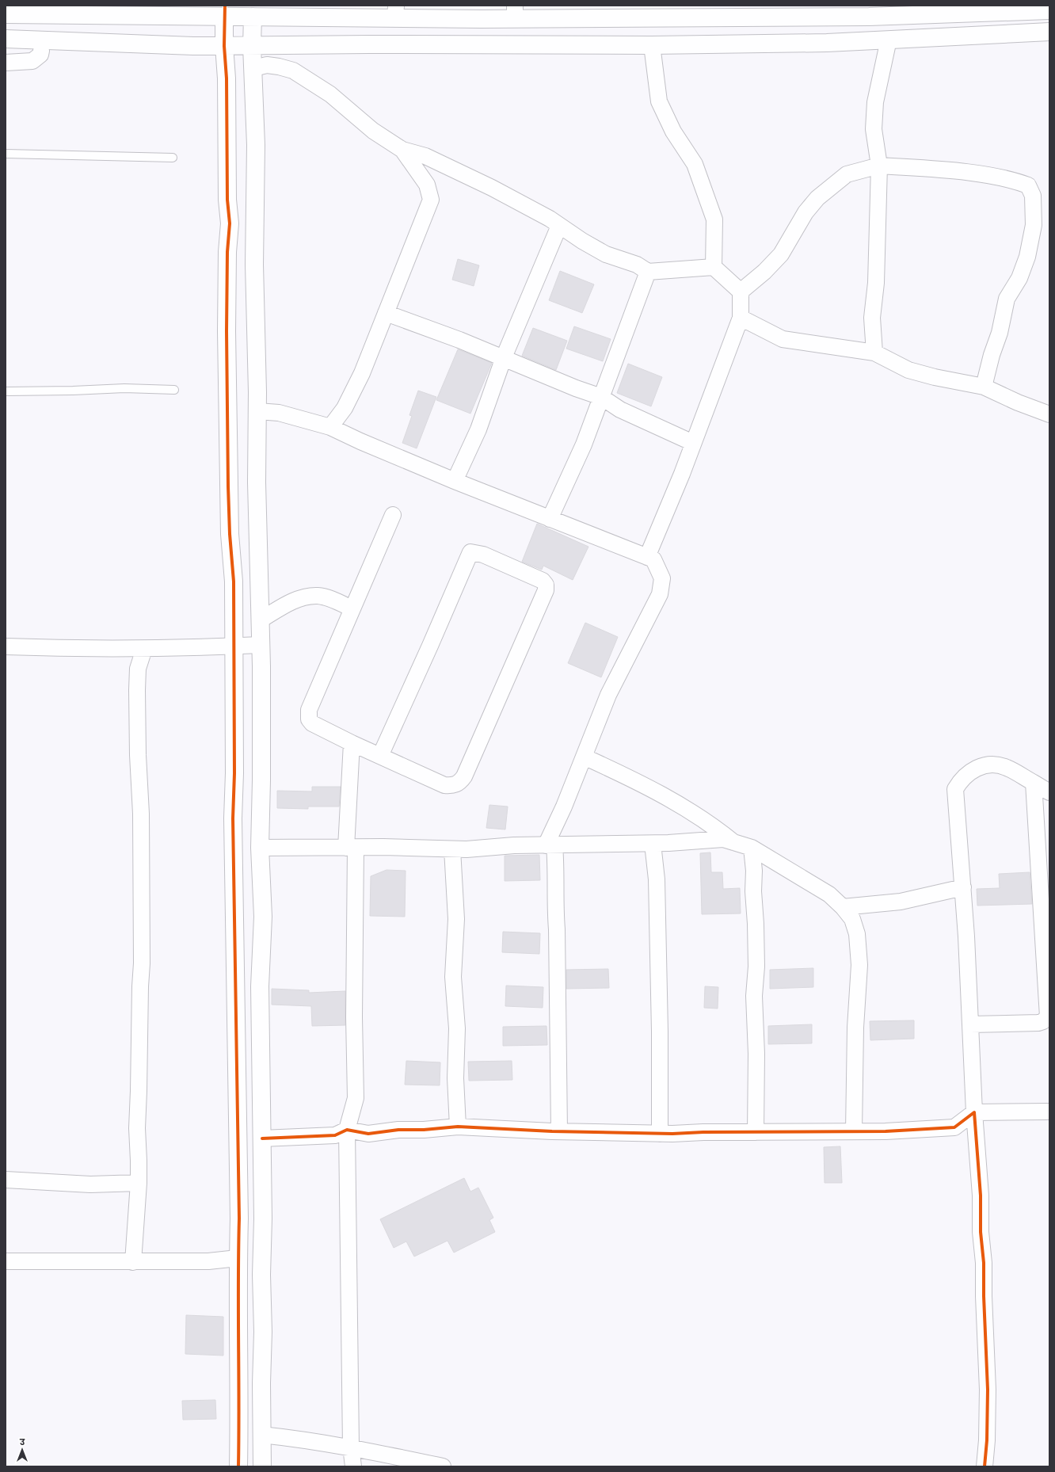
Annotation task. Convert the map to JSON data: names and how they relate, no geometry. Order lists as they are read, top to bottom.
{
  "north": "top"
}
